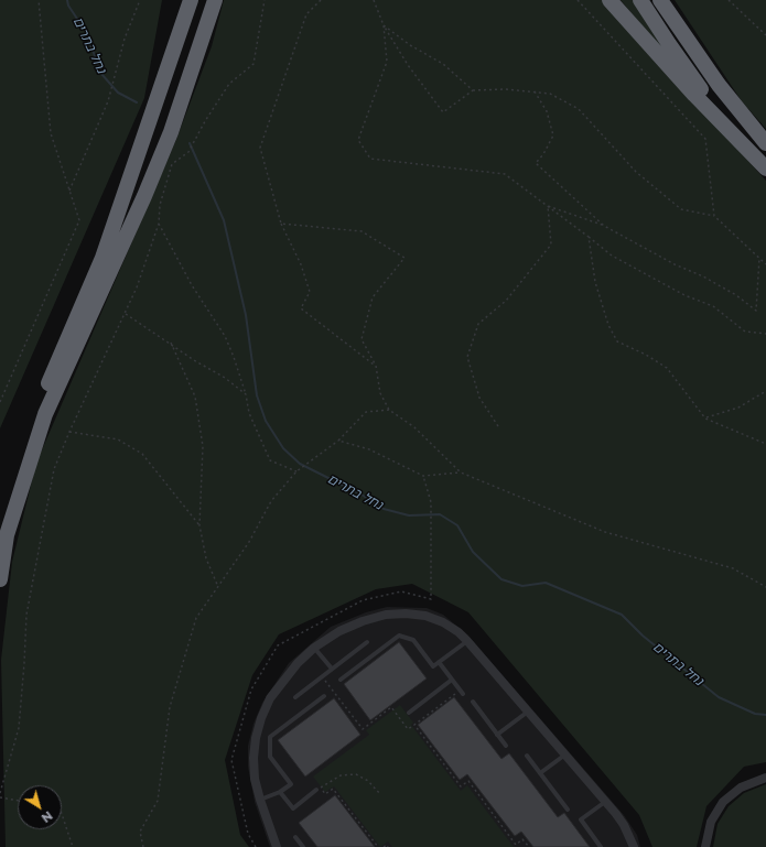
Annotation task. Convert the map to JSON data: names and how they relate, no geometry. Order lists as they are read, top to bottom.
{
  "water": ["נחל בתרים"],
  "north": "bottom right"
}
